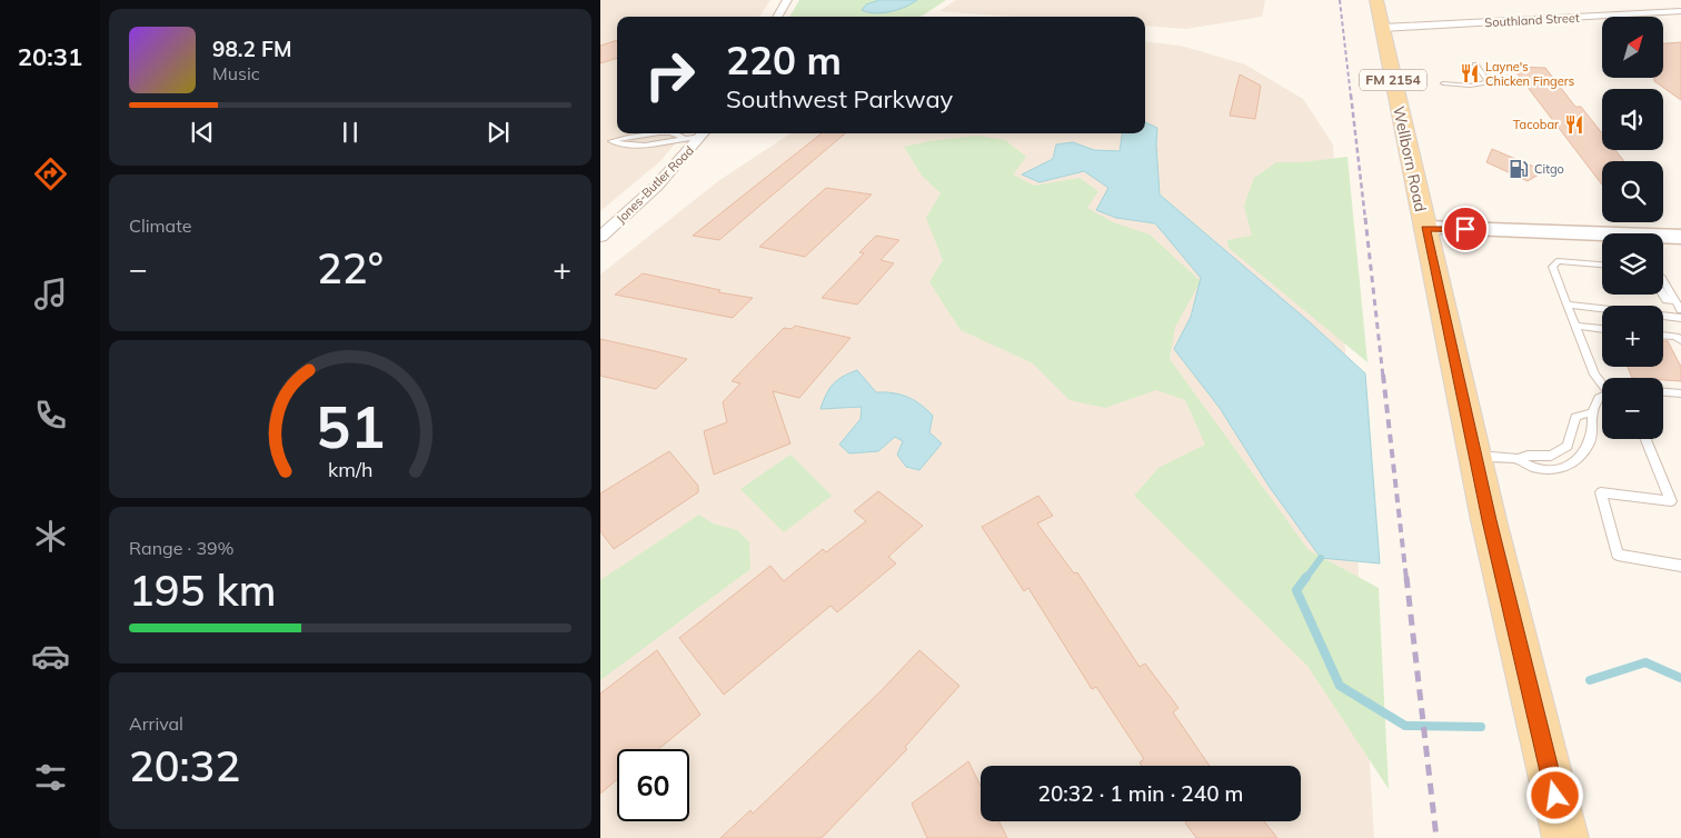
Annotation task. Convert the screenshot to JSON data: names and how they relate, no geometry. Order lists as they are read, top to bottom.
{
  "streets": {
    "main road": ["FM 2154", "Wellborn Road"],
    "street": ["Southland Street", "Jones-Butler Road"]
  },
  "crossings": [
    ["Southland Street", "Wellborn Road"]
  ],
  "places": {
    "restaurant": ["Layne's Chicken Fingers", "Tacobar"],
    "fuel station": ["Citgo"]
  },
  "north": "top right",
  "page": {
    "tabs": "20:31",
    "map_buttons": ["+", "−"],
    "turn": ["220 m", "Southwest Parkway"],
    "song": ["98.2 FM", "Music"],
    "tile": [
      "Climate",
      ["Range · 39%", "195 km"],
      ["Arrival", "20:32"]
    ],
    "heat": ["−", "22°", "+"],
    "limit": "60",
    "trip": "20:32 · 1 min · 240 m",
    "gauge": ["51", "km/h"]
  }
}
